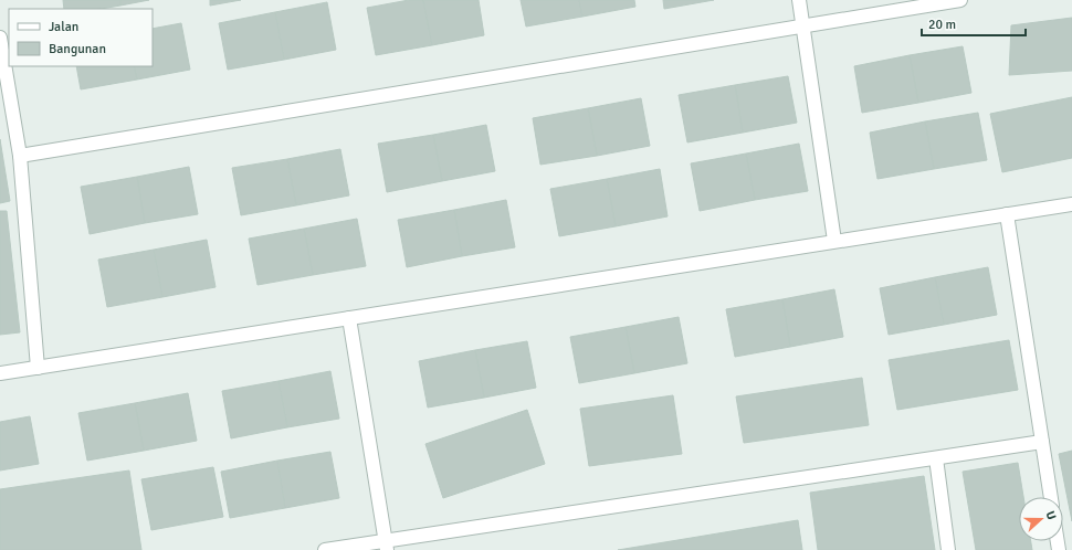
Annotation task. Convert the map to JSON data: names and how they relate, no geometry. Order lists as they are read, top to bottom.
{
  "legend": ["Jalan", "Bangunan"],
  "scale_bar": "20 m",
  "north": "right"
}
